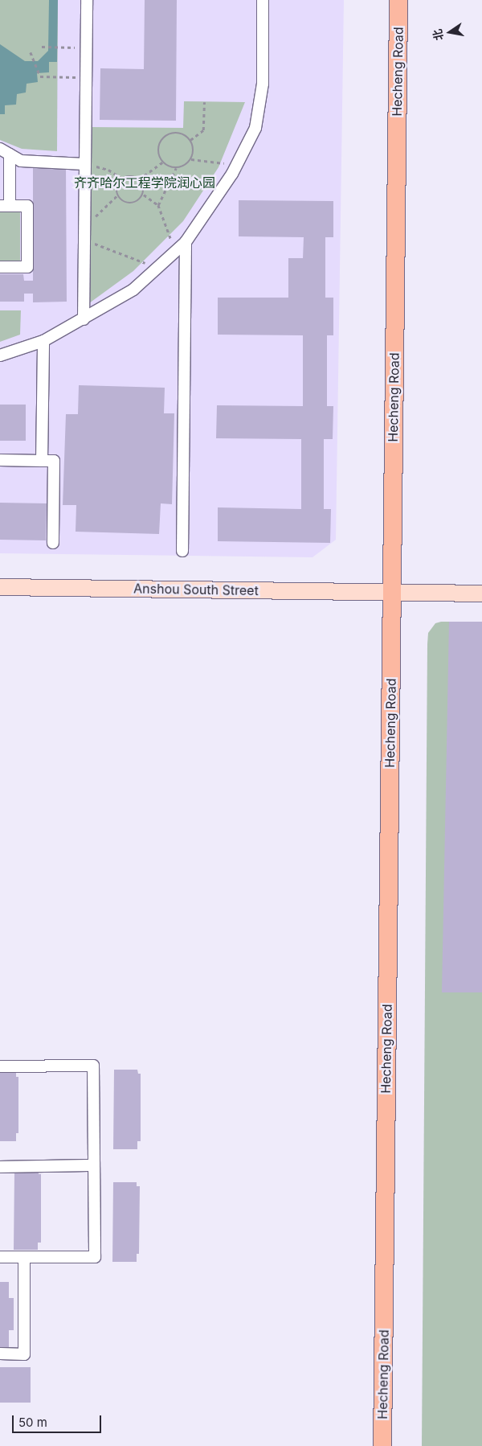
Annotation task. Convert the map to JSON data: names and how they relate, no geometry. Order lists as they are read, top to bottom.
{
  "streets": {
    "main road": ["Hecheng Road"],
    "street": ["Anshou South Street"]
  },
  "crossings": [
    ["Hecheng Road", "Anshou South Street"]
  ],
  "parks": ["齐齐哈尔工程学院润心园"],
  "scale_bar": "50 m",
  "north": "left"
}
